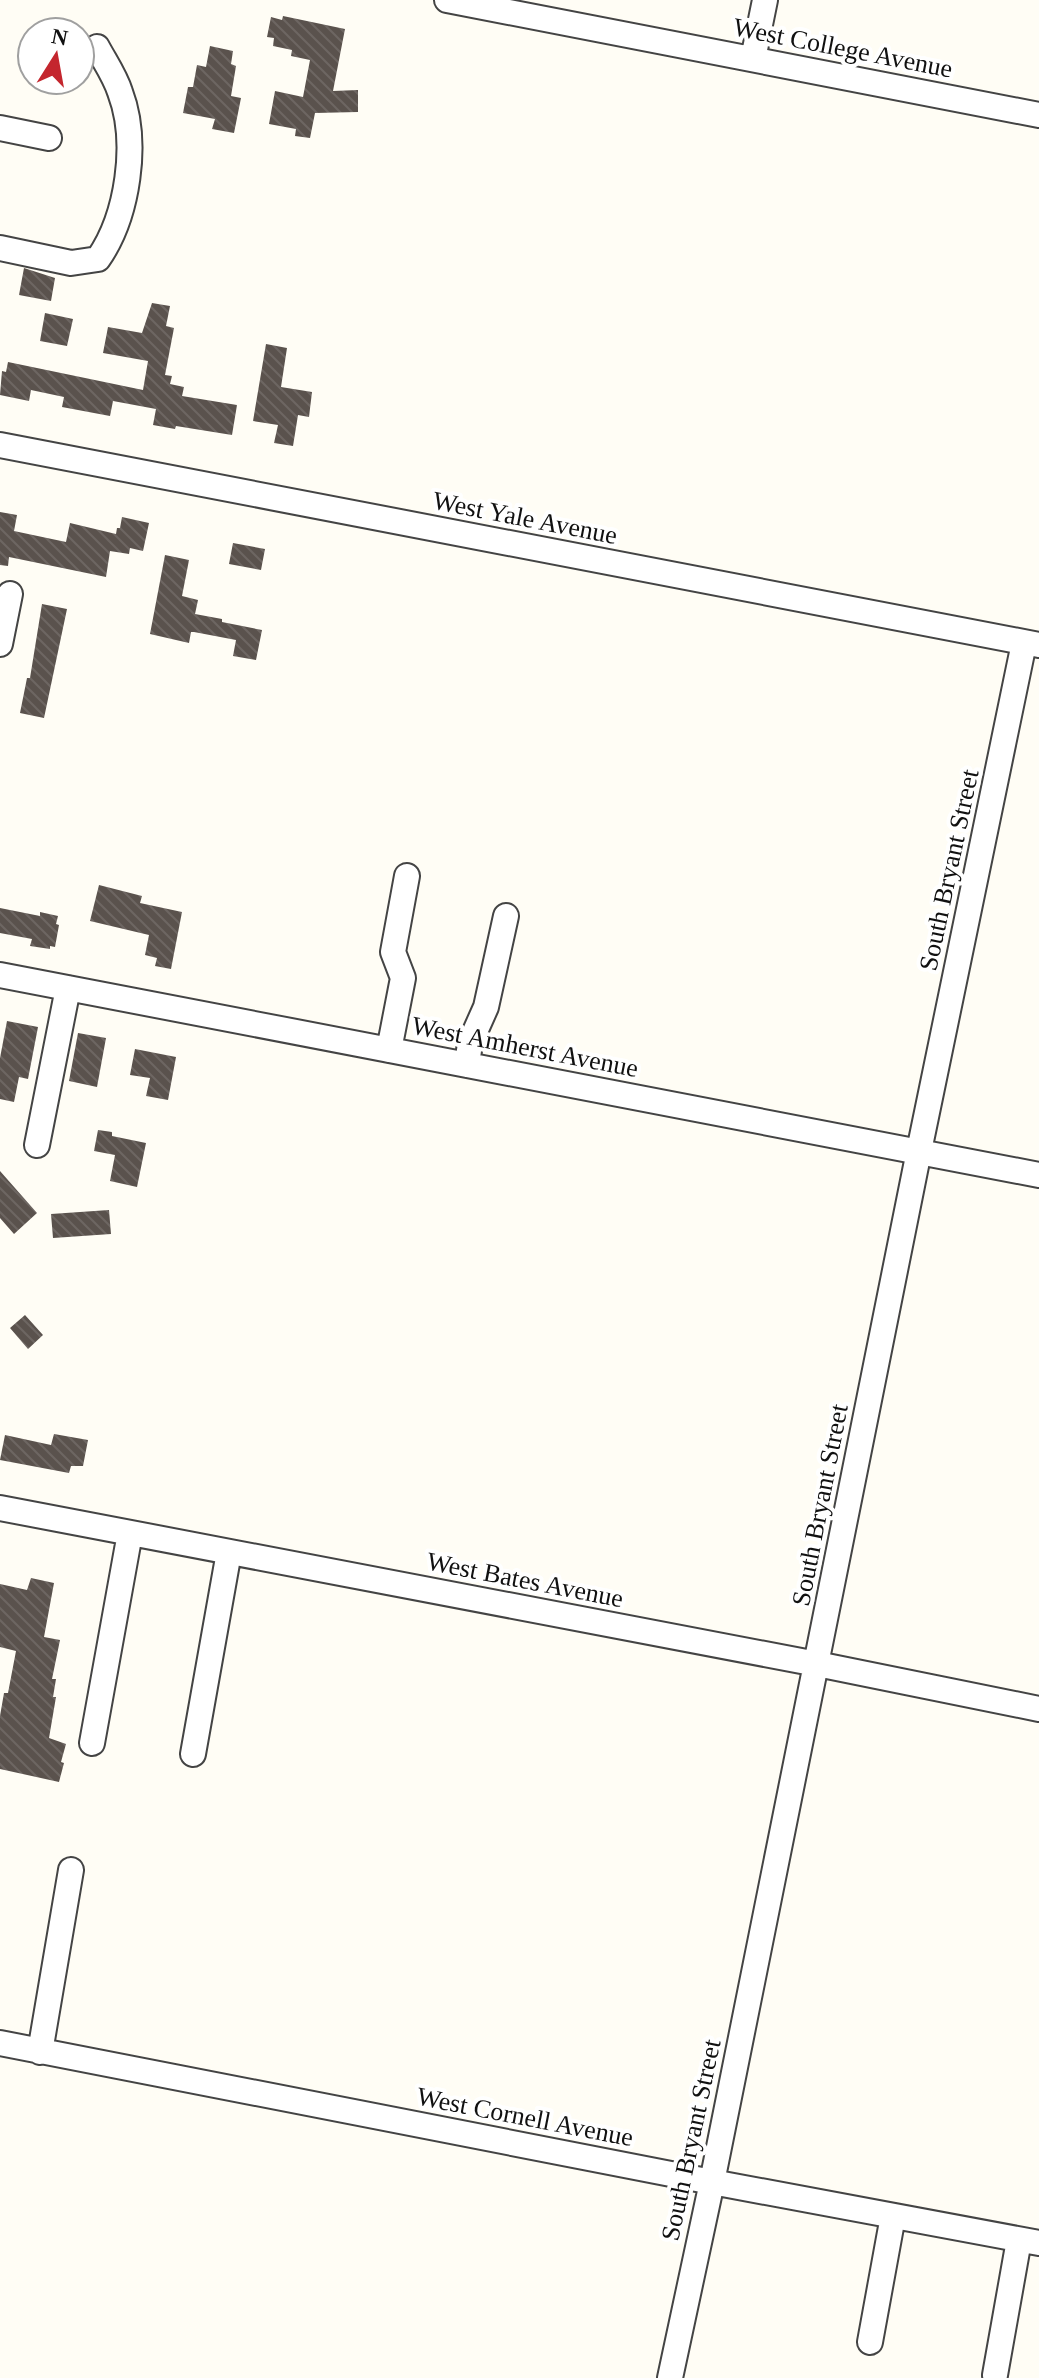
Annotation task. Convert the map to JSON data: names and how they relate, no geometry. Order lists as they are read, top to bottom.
{
  "streets": {
    "street": [
      "West College Avenue",
      "West Yale Avenue",
      "South Bryant Street",
      "West Amherst Avenue",
      "West Bates Avenue",
      "West Cornell Avenue"
    ]
  },
  "crossings": [
    ["West Yale Avenue", "South Bryant Street"],
    ["South Bryant Street", "West Amherst Avenue"],
    ["South Bryant Street", "West Bates Avenue"],
    ["South Bryant Street", "West Cornell Avenue"]
  ],
  "north": "top"
}
